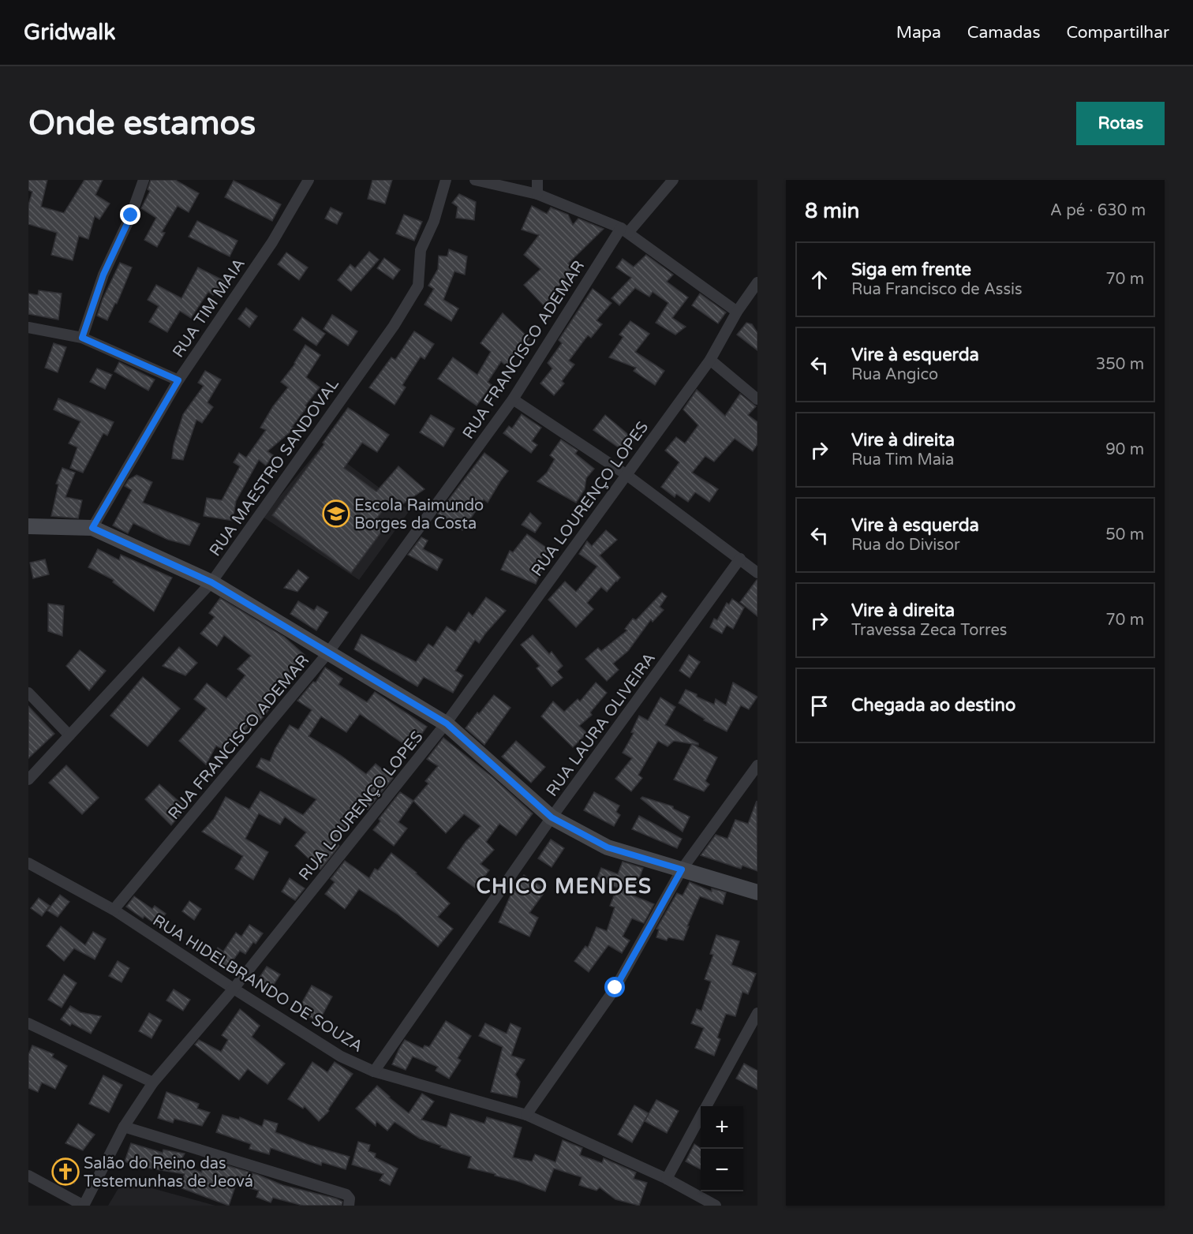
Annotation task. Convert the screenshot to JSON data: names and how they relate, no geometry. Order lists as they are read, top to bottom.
{
  "streets": {
    "street": [
      "RUA TIM MAIA",
      "RUA FRANCISCO ADEMAR",
      "RUA MAESTRO SANDOVAL",
      "RUA LOURENÇO LOPES",
      "RUA LAURA OLIVEIRA",
      "RUA HIDELBRANDO DE SOUZA"
    ]
  },
  "crossings": [
    ["RUA FRANCISCO ADEMAR", "RUA HIDELBRANDO DE SOUZA"],
    ["RUA LOURENÇO LOPES", "RUA HIDELBRANDO DE SOUZA"],
    ["RUA LAURA OLIVEIRA", "RUA HIDELBRANDO DE SOUZA"]
  ],
  "districts": ["CHICO MENDES"],
  "places": {
    "school or university": ["Escola Raimundo Borges da Costa"],
    "church": ["Salão do Reino das Testemunhas de Jeová"]
  },
  "page": {
    "header": "Gridwalk",
    "nav": ["Mapa", "Camadas", "Compartilhar"],
    "buttons": "Rotas",
    "title": "Onde estamos",
    "heading": ["8 min", "A pé · 630 m"],
    "list": [
      ["Siga em frente", "Rua Francisco de Assis", "70 m"],
      ["Vire à esquerda", "Rua Angico", "350 m"],
      ["Vire à direita", "Rua Tim Maia", "90 m"],
      ["Vire à esquerda", "Rua do Divisor", "50 m"],
      ["Vire à direita", "Travessa Zeca Torres", "70 m"],
      "Chegada ao destino"
    ],
    "map_buttons": ["+", "−"]
  }
}
